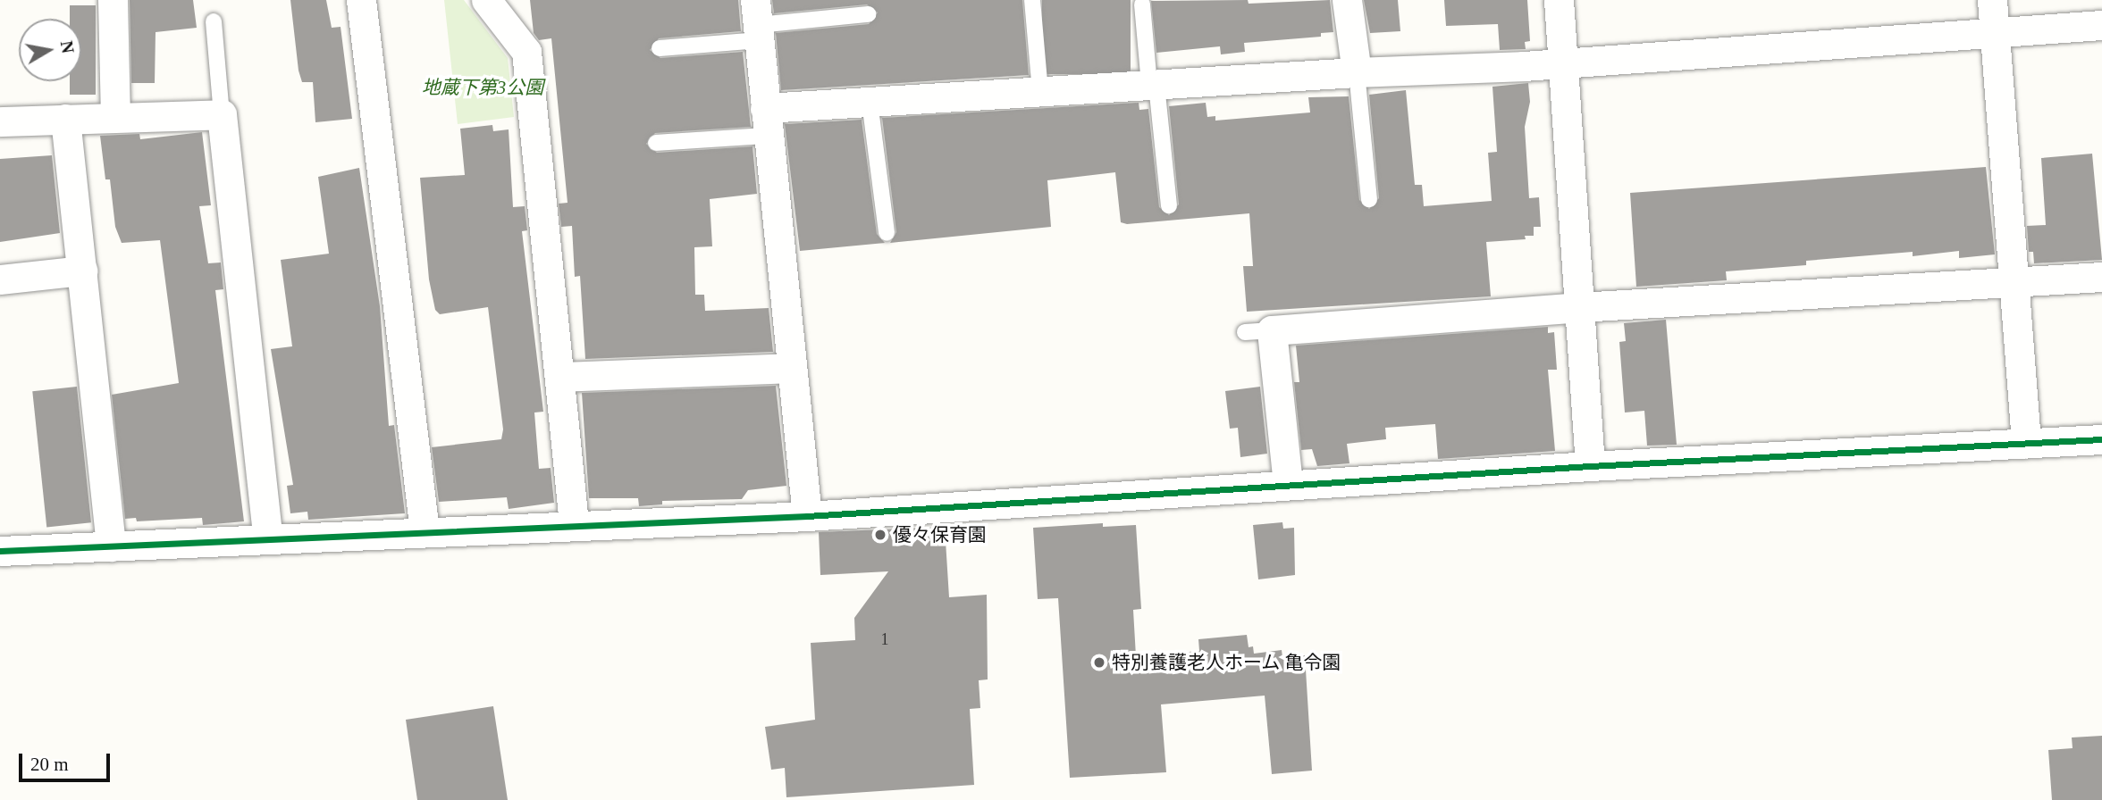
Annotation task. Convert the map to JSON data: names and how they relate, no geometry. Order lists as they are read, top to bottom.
{
  "parks": ["地蔵下第3公園"],
  "places": ["優々保育園", "特別養護老人ホーム 亀令園"],
  "house_numbers": ["1"],
  "scale_bar": "20 m",
  "north": "right"
}
